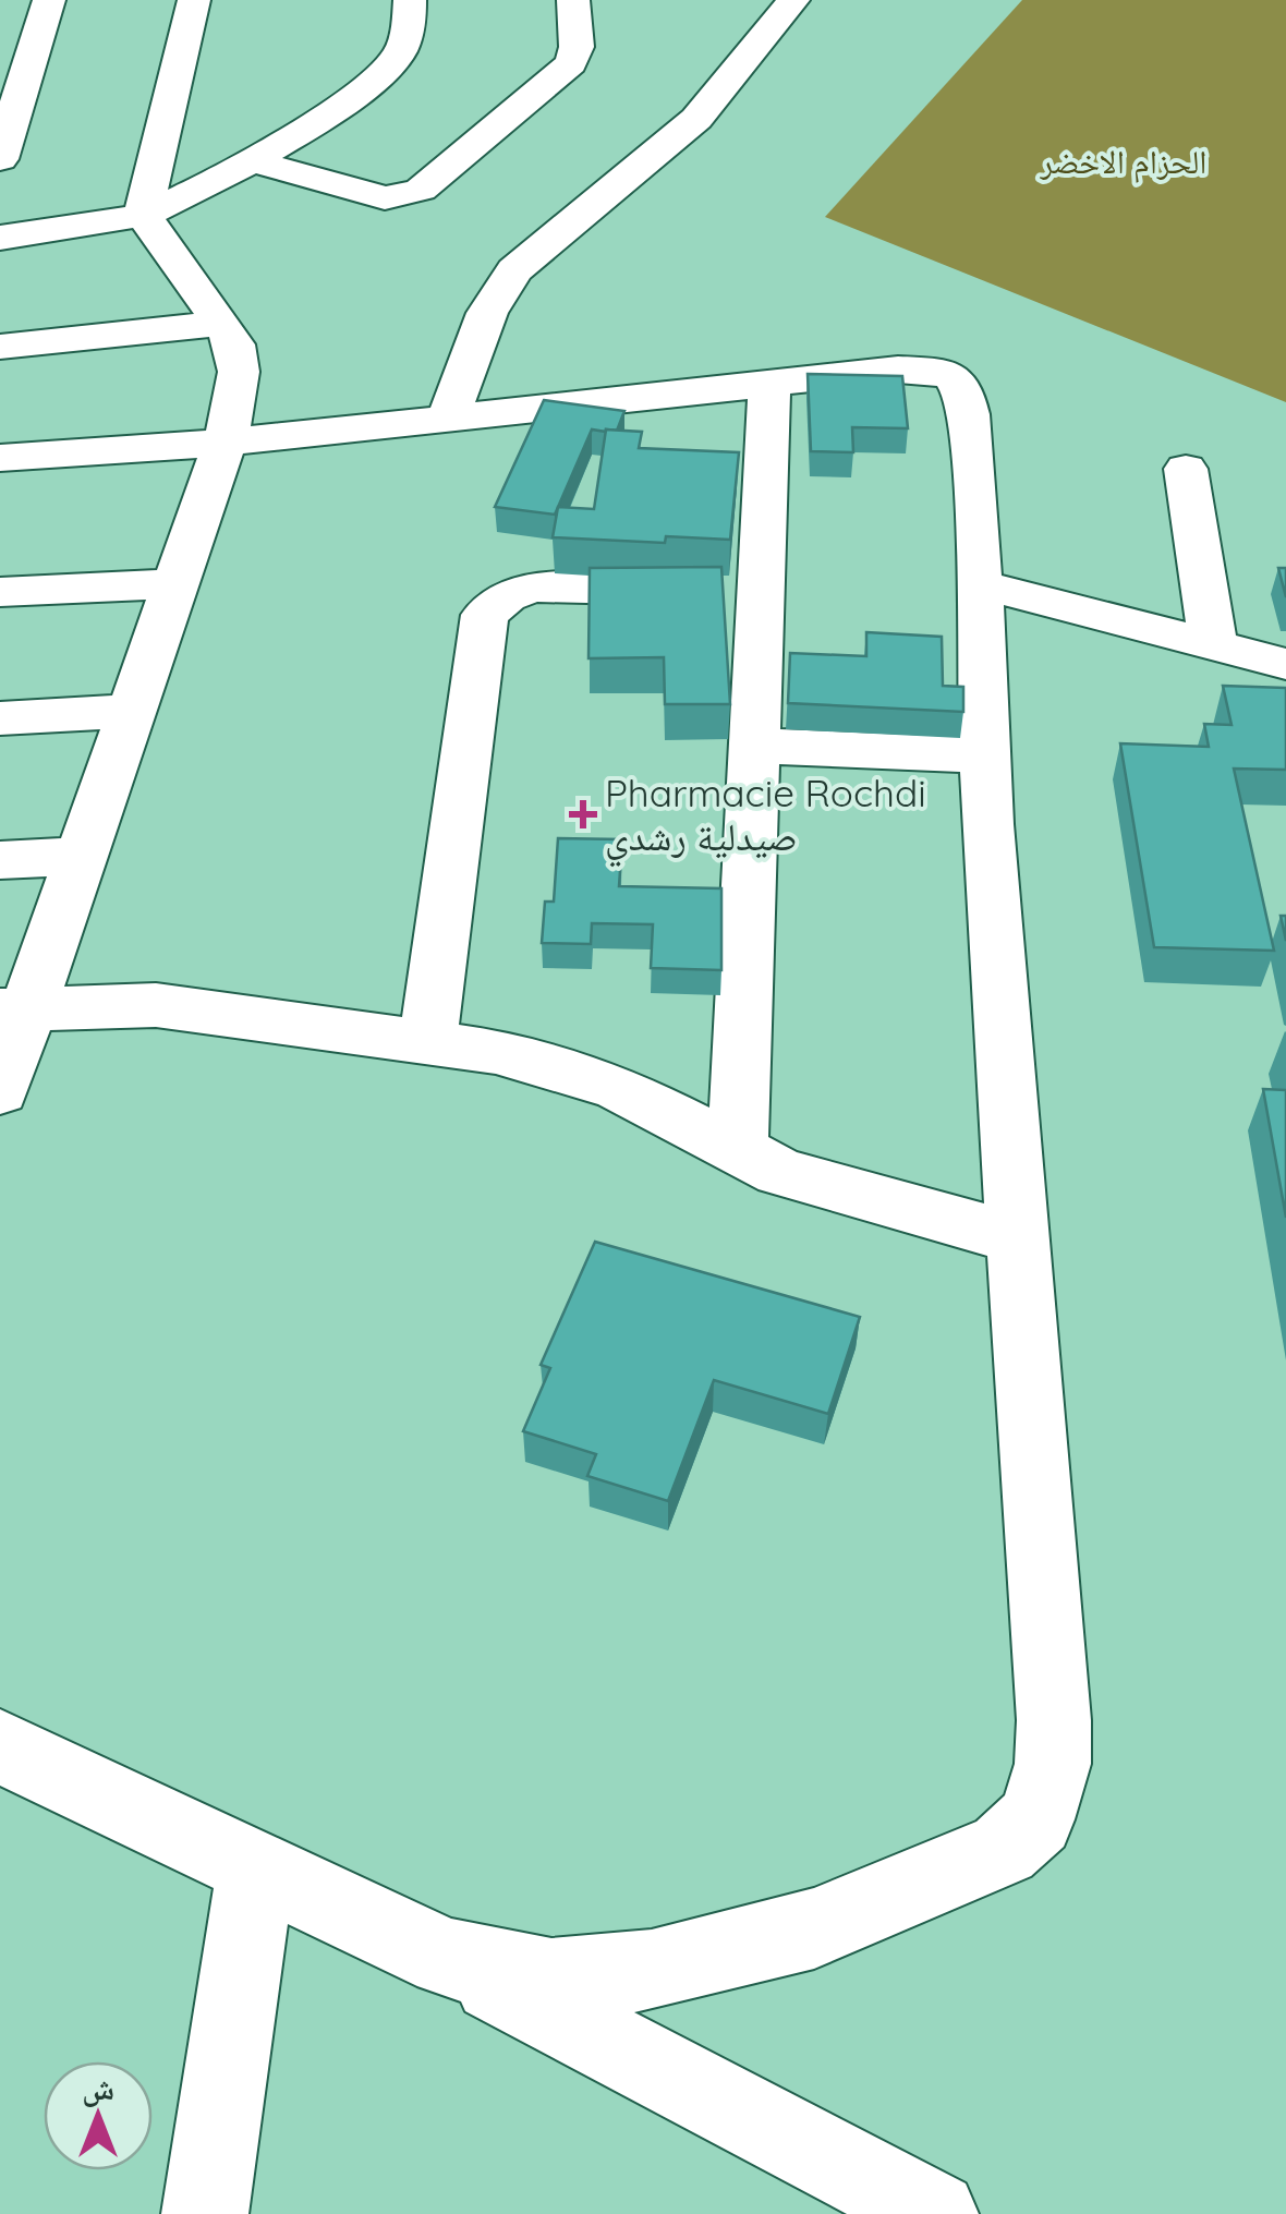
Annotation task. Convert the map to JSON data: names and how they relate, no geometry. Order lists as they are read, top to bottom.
{
  "parks": ["الحزام الاخضر"],
  "places": {
    "health": ["Pharmacie Rochdi صيدلية رشدي"]
  },
  "north": "top"
}
